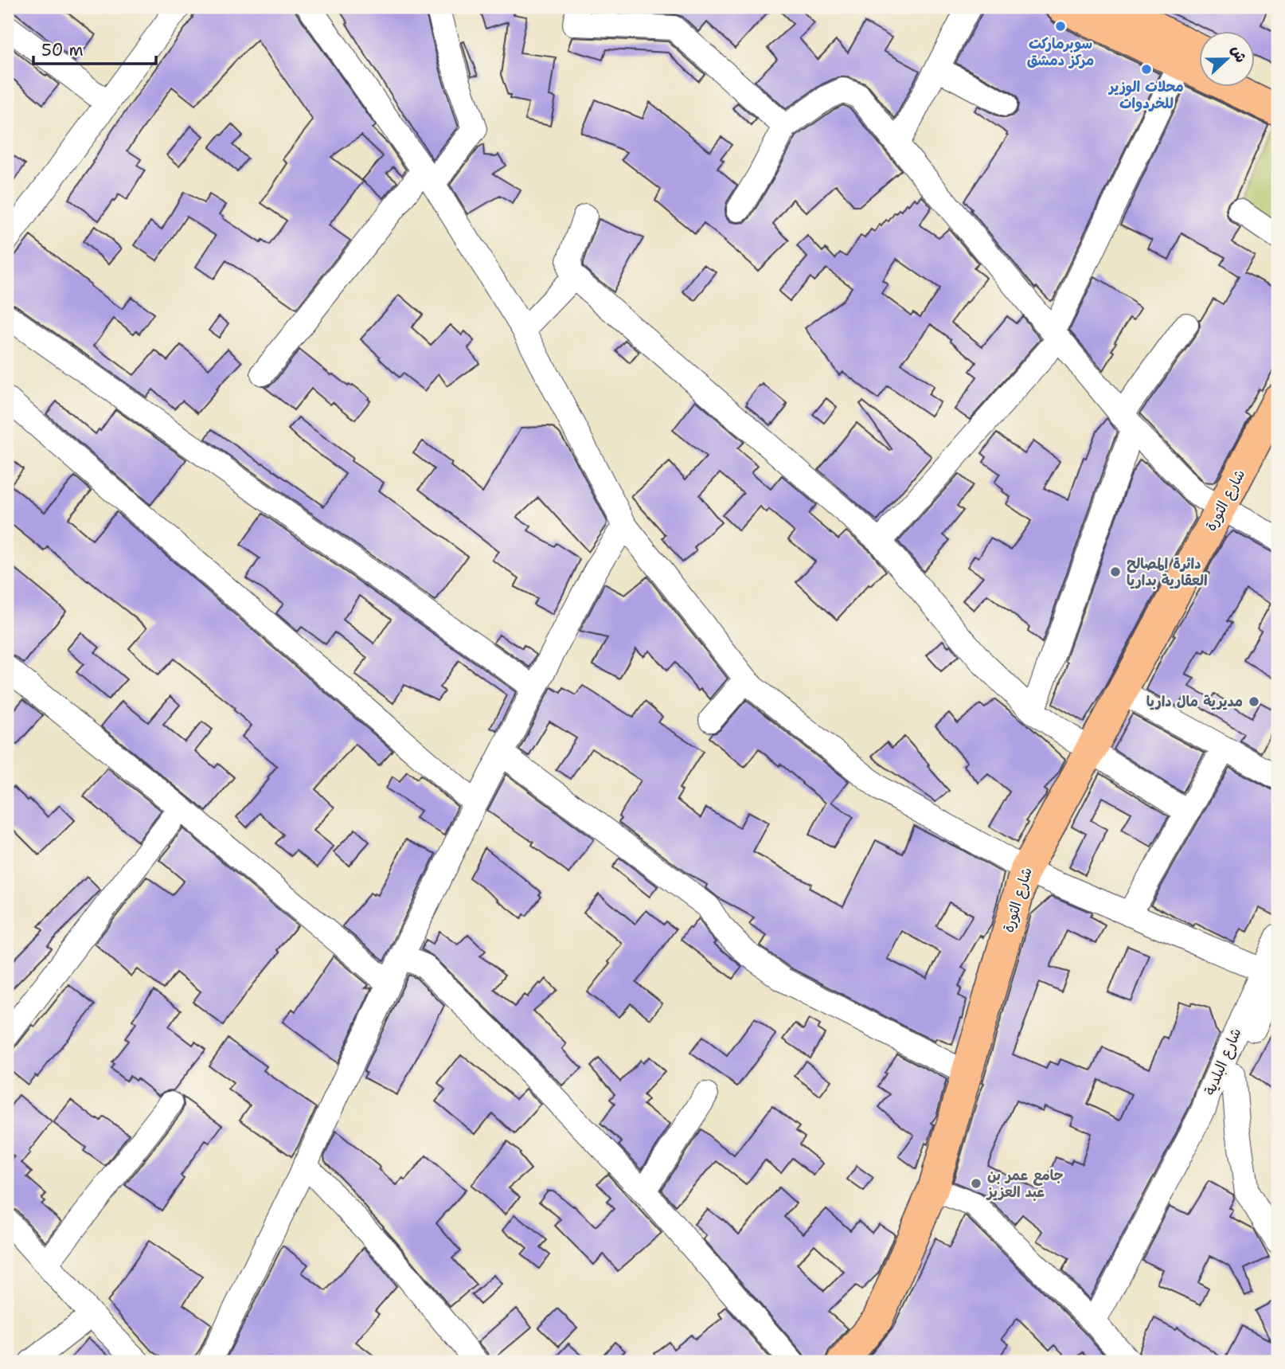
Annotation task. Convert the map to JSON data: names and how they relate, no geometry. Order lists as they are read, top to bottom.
{
  "streets": {
    "main road": ["شارع الثورة"],
    "street": ["شارع البلدية"]
  },
  "places": [
    "سوبرماركت مركز دمشق",
    "محلات الوزير للخردوات",
    "دائرة المصالح العقارية بداريا",
    "مديرية مال داريا",
    "جامع عمر بن عبد العزيز"
  ],
  "scale_bar": "50 m",
  "north": "right"
}
